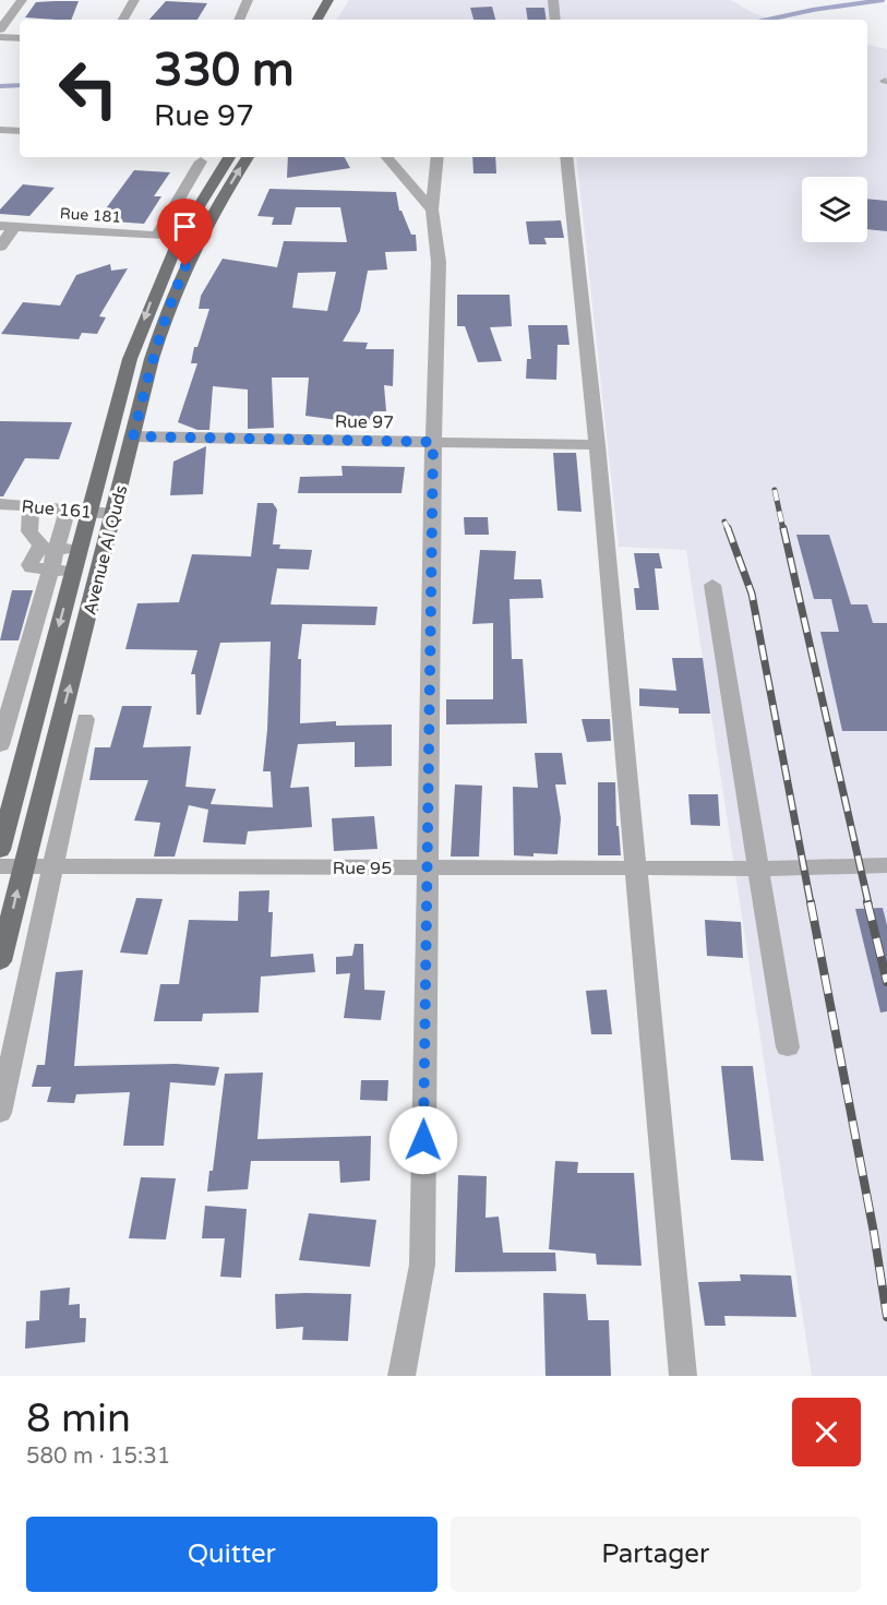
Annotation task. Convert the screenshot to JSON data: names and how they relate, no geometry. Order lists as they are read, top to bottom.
{
  "streets": {
    "main road": ["Avenue Al Quds"],
    "street": [
      "Rue 181",
      "Rue 97",
      "Rue 161",
      "Rue 95"
    ]
  },
  "crossings": [
    ["Rue 181", "Avenue Al Quds"],
    ["Rue 97", "Avenue Al Quds"],
    ["Rue 161", "Avenue Al Quds"],
    ["Avenue Al Quds", "Rue 95"]
  ],
  "page": {
    "turn": ["330 m", "Rue 97"],
    "heading": ["8 min", "580 m · 15:31"],
    "buttons": ["Quitter", "Partager"]
  }
}
